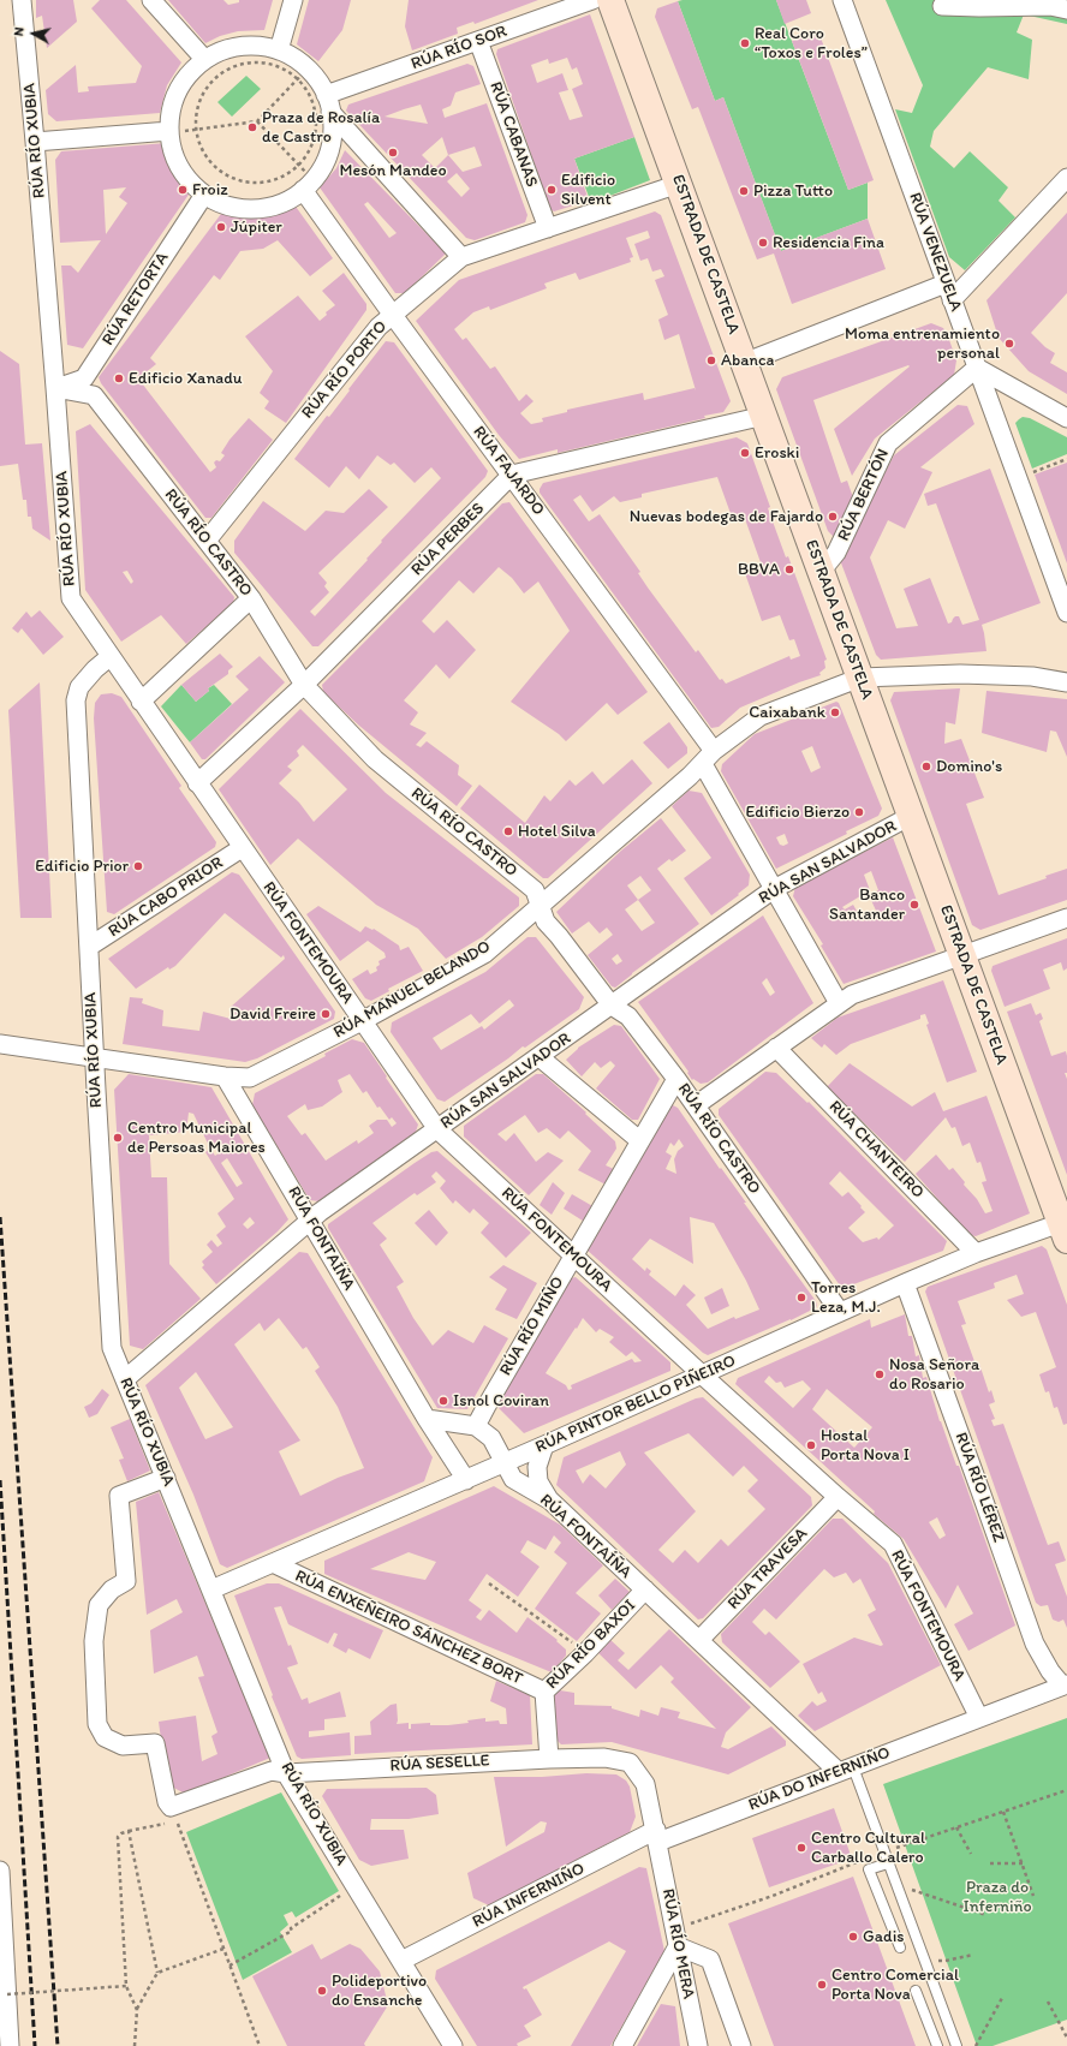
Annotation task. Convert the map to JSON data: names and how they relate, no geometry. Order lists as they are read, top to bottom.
{
  "streets": {
    "main road": ["ESTRADA DE CASTELA"],
    "street": [
      "RÚA RÍO SOR",
      "RÚA CABANAS",
      "RÚA RÍO XUBIA",
      "RÚA VENEZUELA",
      "RÚA RETORTA",
      "RÚA RÍO PORTO",
      "RÚA FAJARDO",
      "RÚA BERTÓN",
      "RÚA PERBES",
      "RÚA RÍO CASTRO",
      "RÚA SAN SALVADOR",
      "RÚA CABO PRIOR",
      "RÚA FONTEMOURA",
      "RÚA MANUEL BELANDO",
      "RÚA CHANTEIRO",
      "RÚA FONTAÍÑA",
      "RÚA RÍO MIÑO",
      "RÚA PINTOR BELLO PIÑEIRO",
      "RÚA RÍO LÉREZ",
      "RÚA TRAVESA",
      "RÚA ENXEÑEIRO SÁNCHEZ BORT",
      "RÚA RÍO BAXOI",
      "RÚA SESELLE",
      "RÚA DO INFERNIÑO",
      "RÚA INFERNIÑO",
      "RÚA RÍO MERA"
    ]
  },
  "crossings": [
    ["RÚA RÍO SOR", "RÚA CABANAS"],
    ["RÚA CABANAS", "RÚA RÍO PORTO"],
    ["RÚA RÍO XUBIA", "RÚA RETORTA"],
    ["RÚA RÍO XUBIA", "RÚA RÍO CASTRO"],
    ["RÚA RÍO XUBIA", "RÚA SAN SALVADOR"],
    ["RÚA RÍO XUBIA", "RÚA CABO PRIOR"],
    ["RÚA RÍO XUBIA", "RÚA FONTEMOURA"],
    ["RÚA RÍO XUBIA", "RÚA MANUEL BELANDO"],
    ["RÚA RÍO XUBIA", "RÚA PINTOR BELLO PIÑEIRO"],
    ["RÚA RÍO XUBIA", "RÚA SESELLE"],
    ["RÚA RÍO XUBIA", "RÚA INFERNIÑO"],
    ["RÚA VENEZUELA", "RÚA BERTÓN"],
    ["ESTRADA DE CASTELA", "RÚA RÍO PORTO"],
    ["ESTRADA DE CASTELA", "RÚA BERTÓN"],
    ["ESTRADA DE CASTELA", "RÚA SAN SALVADOR"],
    ["ESTRADA DE CASTELA", "RÚA MANUEL BELANDO"],
    ["ESTRADA DE CASTELA", "RÚA PINTOR BELLO PIÑEIRO"],
    ["RÚA RETORTA", "RÚA RÍO CASTRO"],
    ["RÚA RÍO PORTO", "RÚA FAJARDO"],
    ["RÚA RÍO PORTO", "RÚA RÍO CASTRO"],
    ["RÚA FAJARDO", "RÚA PERBES"],
    ["RÚA FAJARDO", "RÚA SAN SALVADOR"],
    ["RÚA FAJARDO", "RÚA MANUEL BELANDO"],
    ["RÚA PERBES", "RÚA RÍO CASTRO"],
    ["RÚA PERBES", "RÚA FONTEMOURA"],
    ["RÚA RÍO CASTRO", "RÚA SAN SALVADOR"],
    ["RÚA RÍO CASTRO", "RÚA MANUEL BELANDO"],
    ["RÚA RÍO CASTRO", "RÚA RÍO MIÑO"],
    ["RÚA RÍO CASTRO", "RÚA PINTOR BELLO PIÑEIRO"],
    ["RÚA SAN SALVADOR", "RÚA FONTEMOURA"],
    ["RÚA SAN SALVADOR", "RÚA FONTAÍÑA"],
    ["RÚA CABO PRIOR", "RÚA FONTEMOURA"],
    ["RÚA FONTEMOURA", "RÚA MANUEL BELANDO"],
    ["RÚA FONTEMOURA", "RÚA RÍO MIÑO"],
    ["RÚA FONTEMOURA", "RÚA PINTOR BELLO PIÑEIRO"],
    ["RÚA FONTEMOURA", "RÚA TRAVESA"],
    ["RÚA FONTEMOURA", "RÚA DO INFERNIÑO"],
    ["RÚA MANUEL BELANDO", "RÚA FONTAÍÑA"],
    ["RÚA CHANTEIRO", "RÚA PINTOR BELLO PIÑEIRO"],
    ["RÚA FONTAÍÑA", "RÚA RÍO MIÑO"],
    ["RÚA FONTAÍÑA", "RÚA PINTOR BELLO PIÑEIRO"],
    ["RÚA FONTAÍÑA", "RÚA TRAVESA"],
    ["RÚA FONTAÍÑA", "RÚA RÍO BAXOI"],
    ["RÚA FONTAÍÑA", "RÚA DO INFERNIÑO"],
    ["RÚA PINTOR BELLO PIÑEIRO", "RÚA RÍO LÉREZ"],
    ["RÚA PINTOR BELLO PIÑEIRO", "RÚA ENXEÑEIRO SÁNCHEZ BORT"],
    ["RÚA ENXEÑEIRO SÁNCHEZ BORT", "RÚA RÍO BAXOI"],
    ["RÚA RÍO BAXOI", "RÚA SESELLE"],
    ["RÚA SESELLE", "RÚA DO INFERNIÑO"],
    ["RÚA SESELLE", "RÚA INFERNIÑO"],
    ["RÚA SESELLE", "RÚA RÍO MERA"],
    ["RÚA DO INFERNIÑO", "RÚA INFERNIÑO"],
    ["RÚA DO INFERNIÑO", "RÚA RÍO MERA"],
    ["RÚA INFERNIÑO", "RÚA RÍO MERA"]
  ],
  "parks": ["Praza do Inferniño"],
  "places": [
    "Real Coro “Toxos e Froles”",
    "Praza de Rosalía de Castro",
    "Mesón Mandeo",
    "Froiz",
    "Edificio Silvent",
    "Pizza Tutto",
    "Júpiter",
    "Residencia Fina",
    "Moma entrenamiento personal",
    "Abanca",
    "Edificio Xanadu",
    "Eroski",
    "Nuevas bodegas de Fajardo",
    "BBVA",
    "Caixabank",
    "Domino's",
    "Edificio Bierzo",
    "Hotel Silva",
    "Edificio Prior",
    "Banco Santander",
    "David Freire",
    "Centro Municipal de Persoas Maiores",
    "Torres Leza, M.J.",
    "Nosa Señora do Rosario",
    "Isnol Coviran",
    "Hostal Porta Nova I",
    "Centro Cultural Carballo Calero",
    "Gadis",
    "Centro Comercial Porta Nova",
    "Polideportivo do Ensanche"
  ],
  "north": "left"
}
